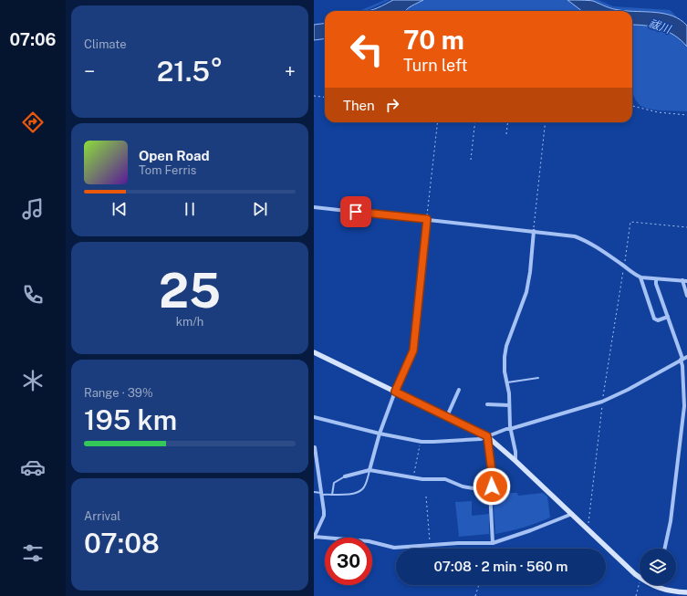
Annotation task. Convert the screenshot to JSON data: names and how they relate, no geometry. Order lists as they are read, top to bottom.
{
  "water": ["祓川"],
  "page": {
    "tabs": "07:06",
    "tile": [
      "Climate",
      ["25", "km/h"],
      ["Range · 39%", "195 km"],
      ["Arrival", "07:08"]
    ],
    "turn": ["70 m", "Turn left"],
    "heat": ["−", "21.5°", "+"],
    "then": "Then",
    "song": ["Open Road", "Tom Ferris"],
    "limit": "30",
    "trip": "07:08 · 2 min · 560 m"
  }
}
